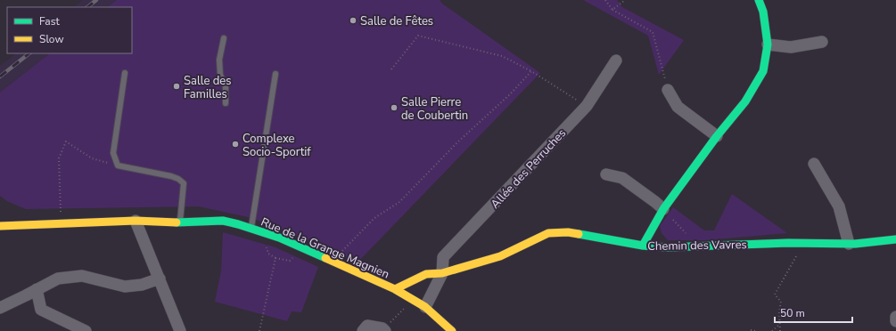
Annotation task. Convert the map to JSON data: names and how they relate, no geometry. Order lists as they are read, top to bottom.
{
  "streets": {
    "street": ["Allée des Perruches", "Chemin des Vavres", "Rue de la Grange Magnien"]
  },
  "crossings": [
    ["Allée des Perruches", "Chemin des Vavres"],
    ["Chemin des Vavres", "Rue de la Grange Magnien"]
  ],
  "places": [
    "Salle de Fêtes",
    "Salle des Familles",
    "Salle Pierre de Coubertin",
    "Complexe Socio-Sportif"
  ],
  "legend": ["Fast", "Slow"],
  "scale_bar": "50 m"
}
